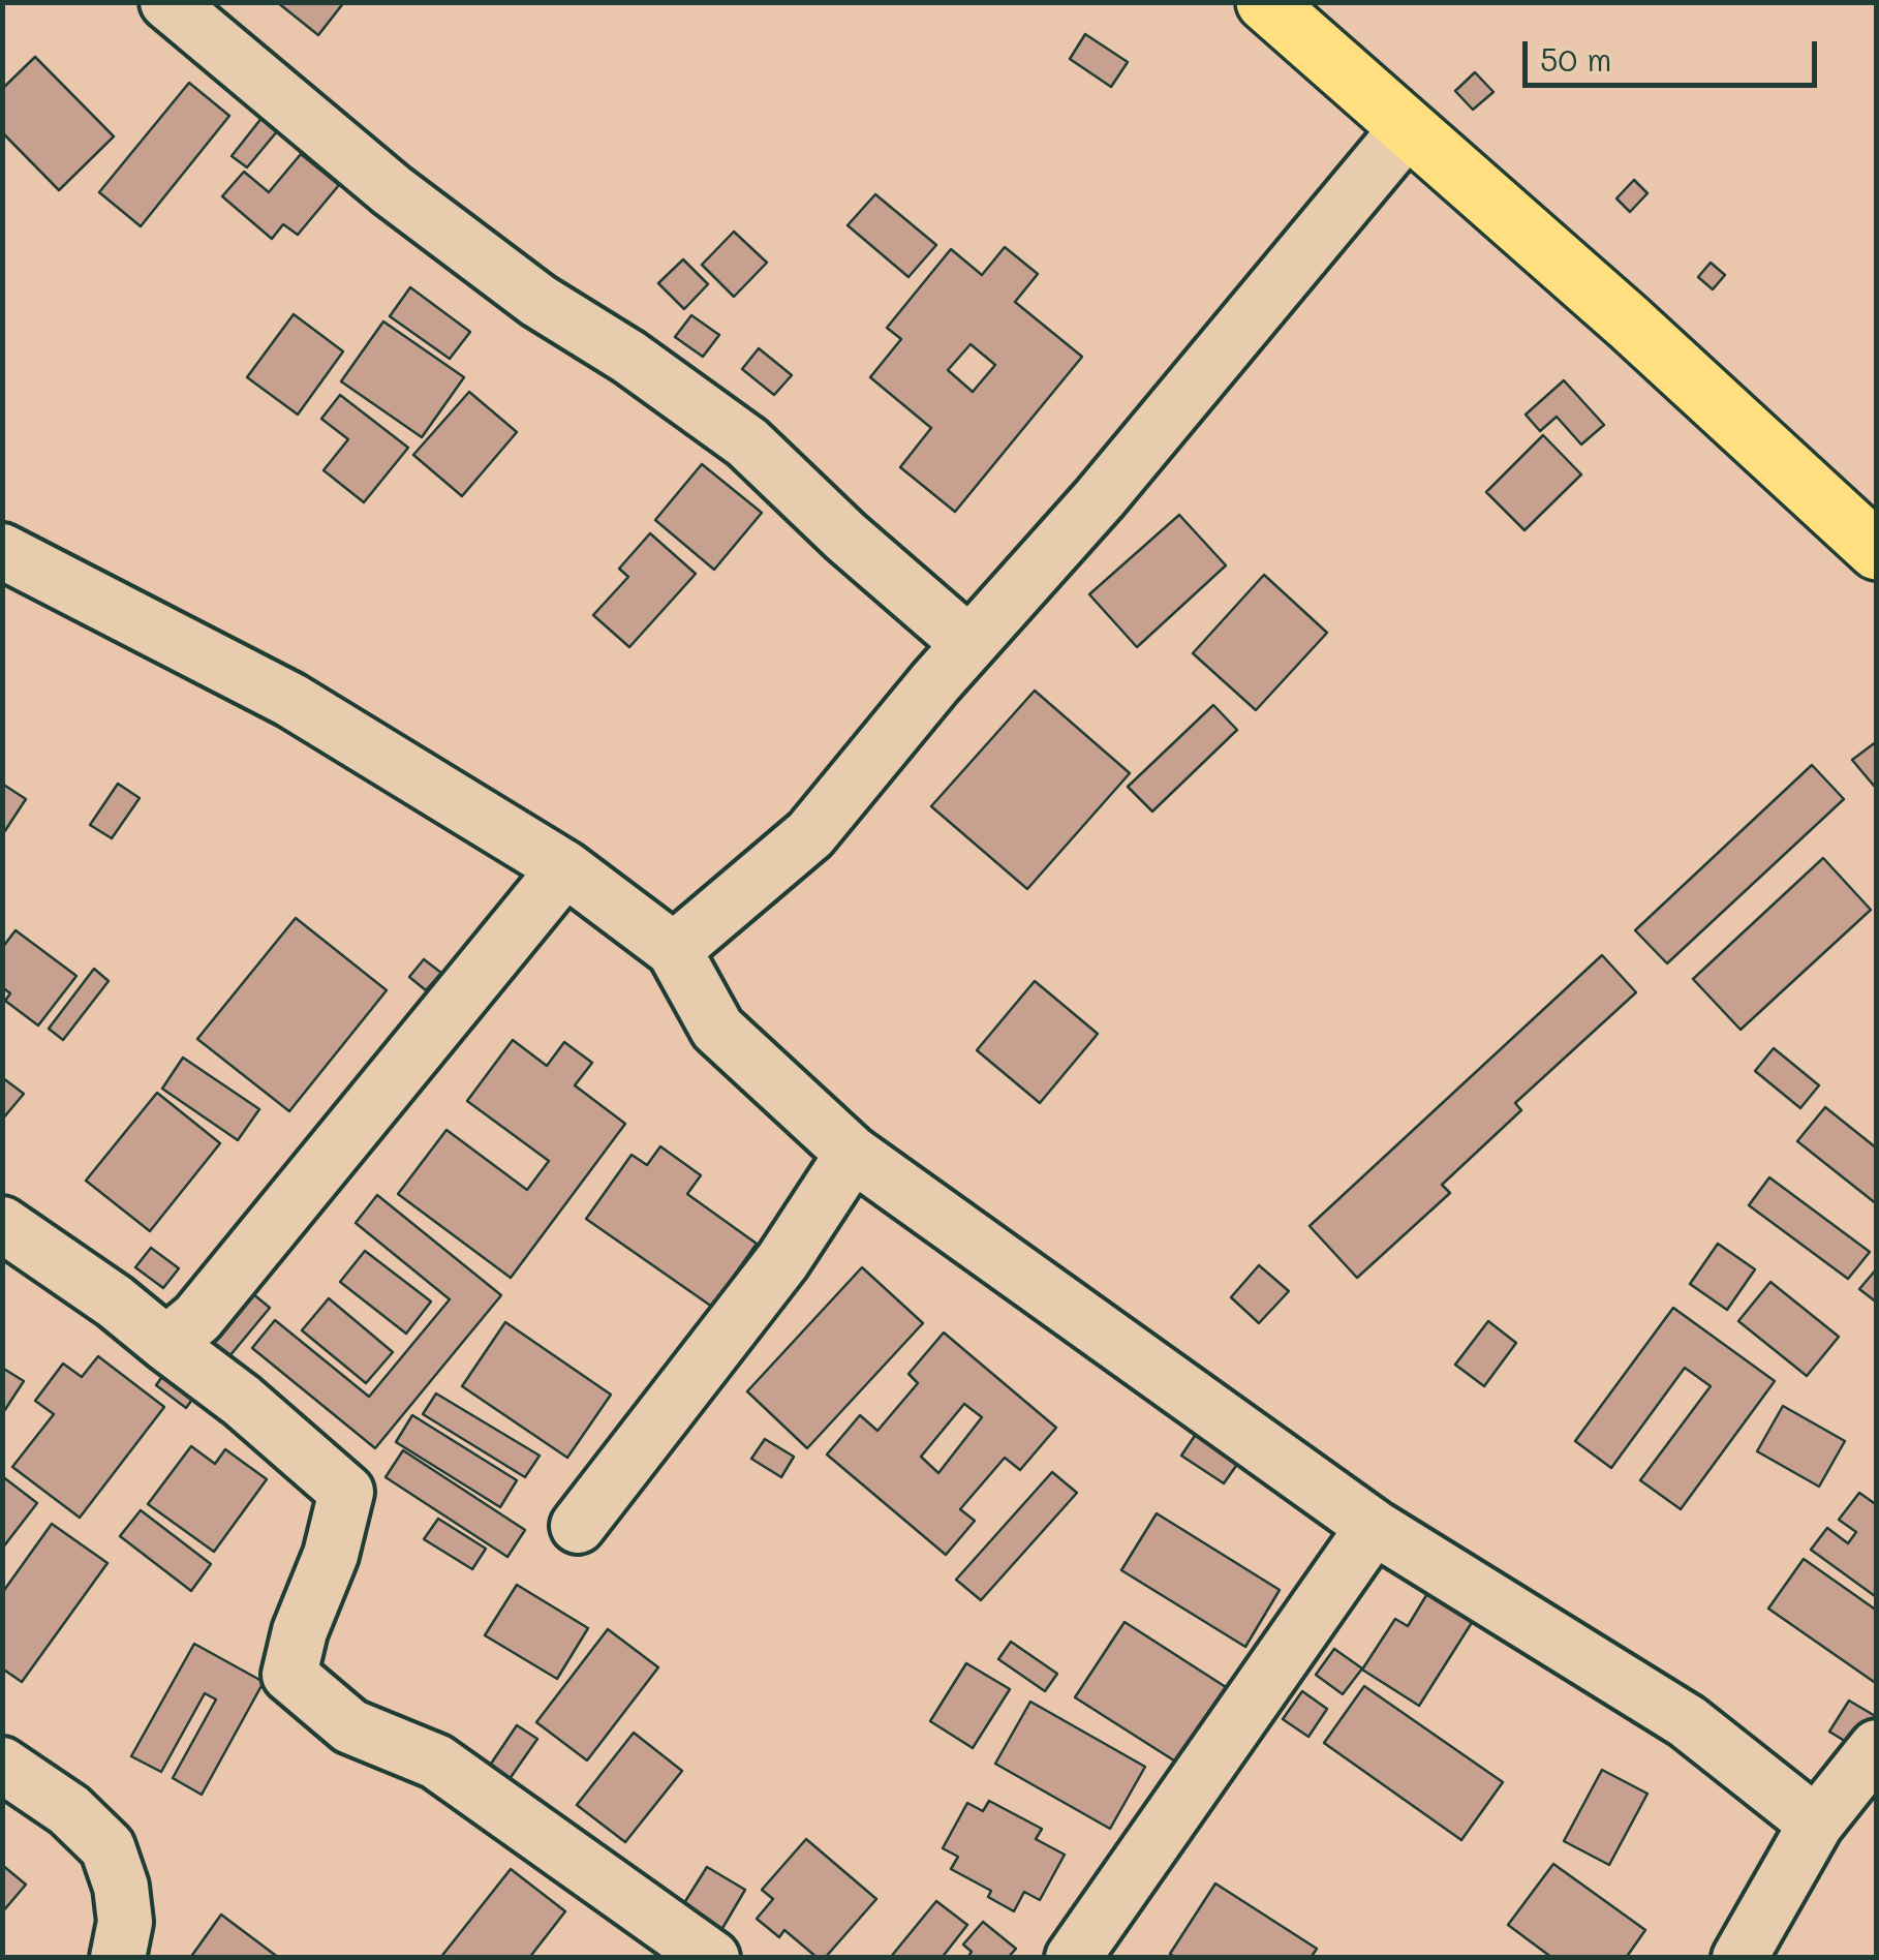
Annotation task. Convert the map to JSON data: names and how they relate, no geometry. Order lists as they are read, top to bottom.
{
  "scale_bar": "50 m"
}
